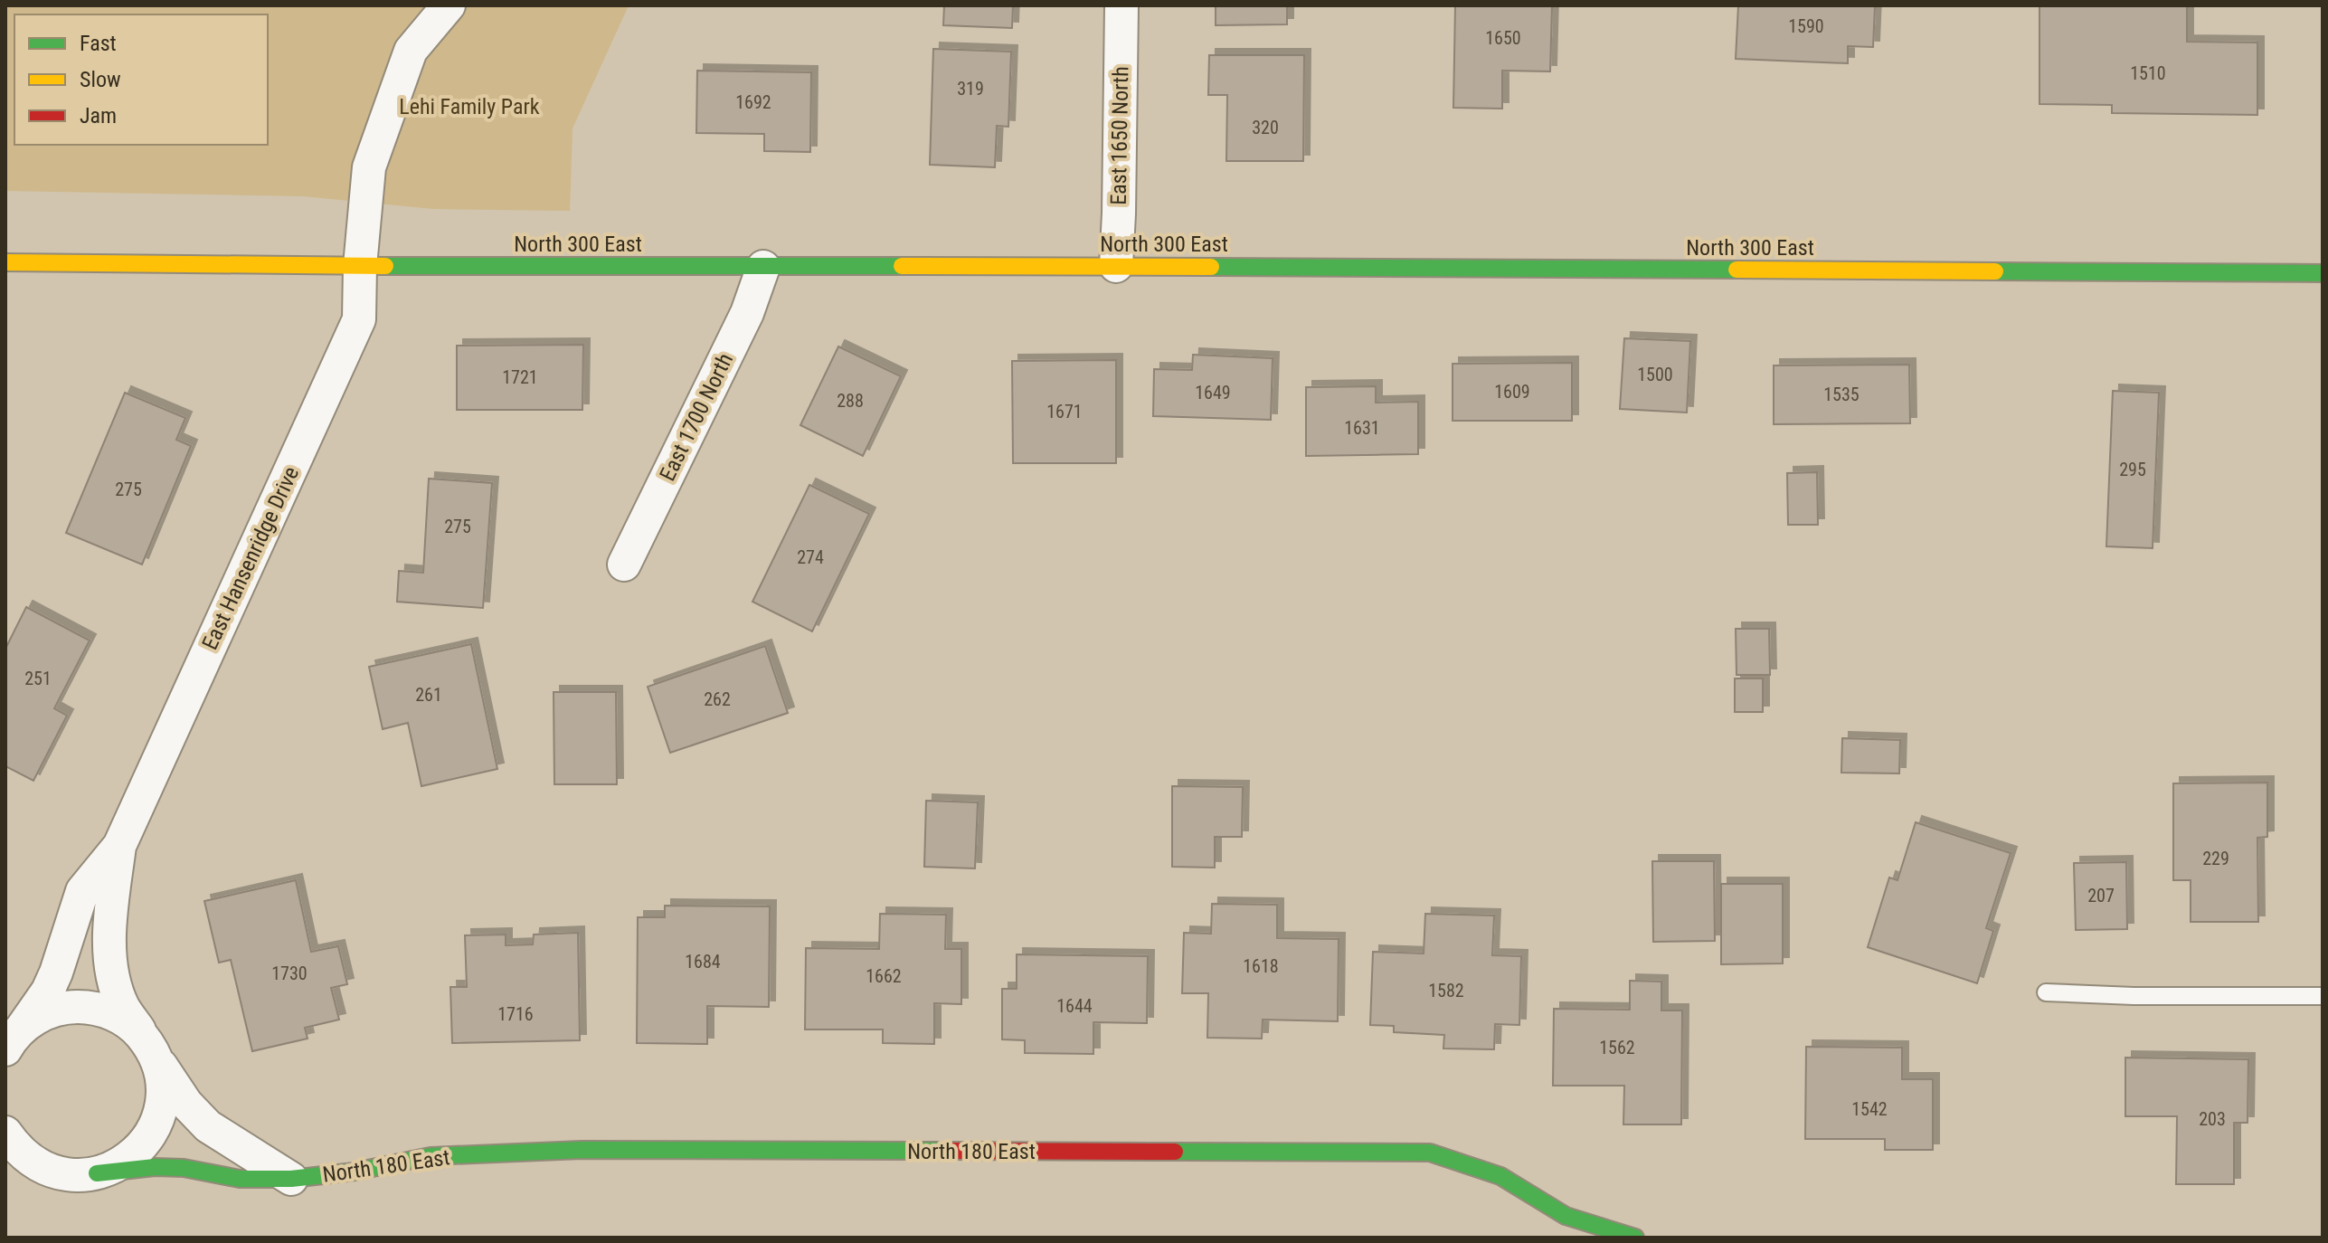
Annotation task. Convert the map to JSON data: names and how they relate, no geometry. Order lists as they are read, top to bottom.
{
  "streets": {
    "street": [
      "East 1650 North",
      "North 300 East",
      "East 1700 North",
      "East Hansenridge Drive",
      "North 180 East"
    ]
  },
  "crossings": [
    ["East 1650 North", "North 300 East"],
    ["North 300 East", "East 1700 North"],
    ["North 300 East", "East Hansenridge Drive"],
    ["East Hansenridge Drive", "North 180 East"]
  ],
  "parks": ["Lehi Family Park"],
  "house_numbers": [
    "1590",
    "1650",
    "1510",
    "319",
    "1692",
    "320",
    "1500",
    "1721",
    "1609",
    "1649",
    "1535",
    "288",
    "1671",
    "1631",
    "295",
    "275",
    "275",
    "274",
    "251",
    "261",
    "262",
    "229",
    "207",
    "1684",
    "1618",
    "1730",
    "1662",
    "1582",
    "1644",
    "1716",
    "1562",
    "1542",
    "203"
  ],
  "legend": ["Fast", "Slow", "Jam"]
}
